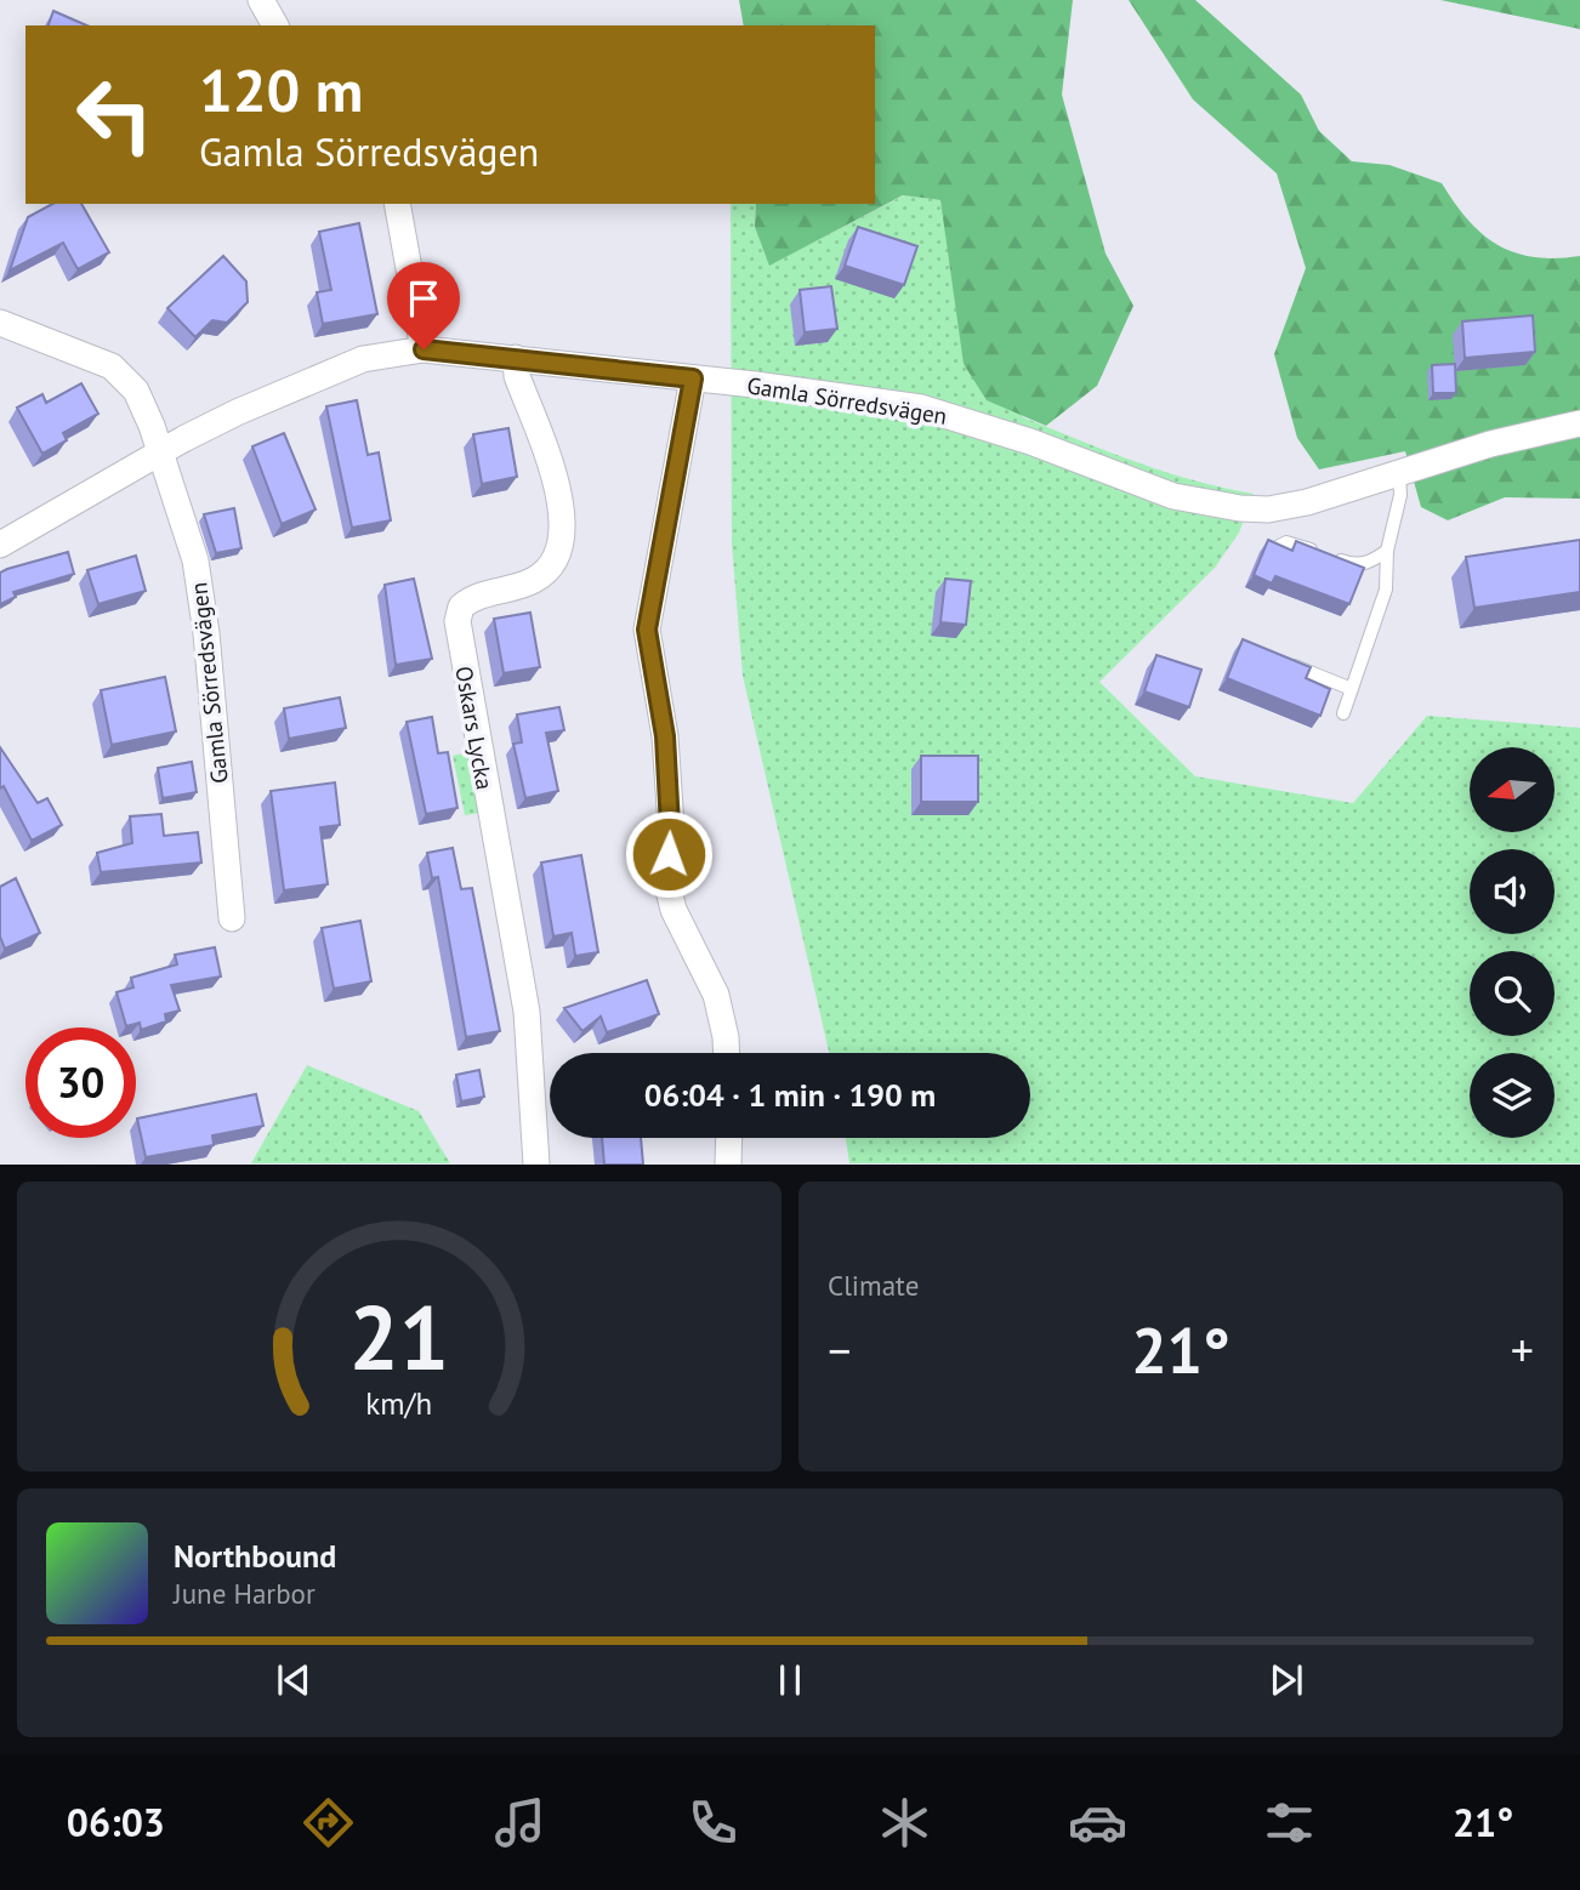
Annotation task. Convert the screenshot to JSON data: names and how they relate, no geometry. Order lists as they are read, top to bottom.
{
  "streets": {
    "street": ["Gamla Sörredsvägen", "Oskars Lycka"]
  },
  "crossings": [
    ["Gamla Sörredsvägen", "Oskars Lycka"]
  ],
  "north": "left",
  "page": {
    "turn": ["120 m", "Gamla Sörredsvägen"],
    "limit": "30",
    "trip": "06:04 · 1 min · 190 m",
    "tile": "Climate",
    "heat": ["−", "21°", "+"],
    "song": ["Northbound", "June Harbor"],
    "tabs": ["06:03", "21°"],
    "gauge": ["21", "km/h"]
  }
}
